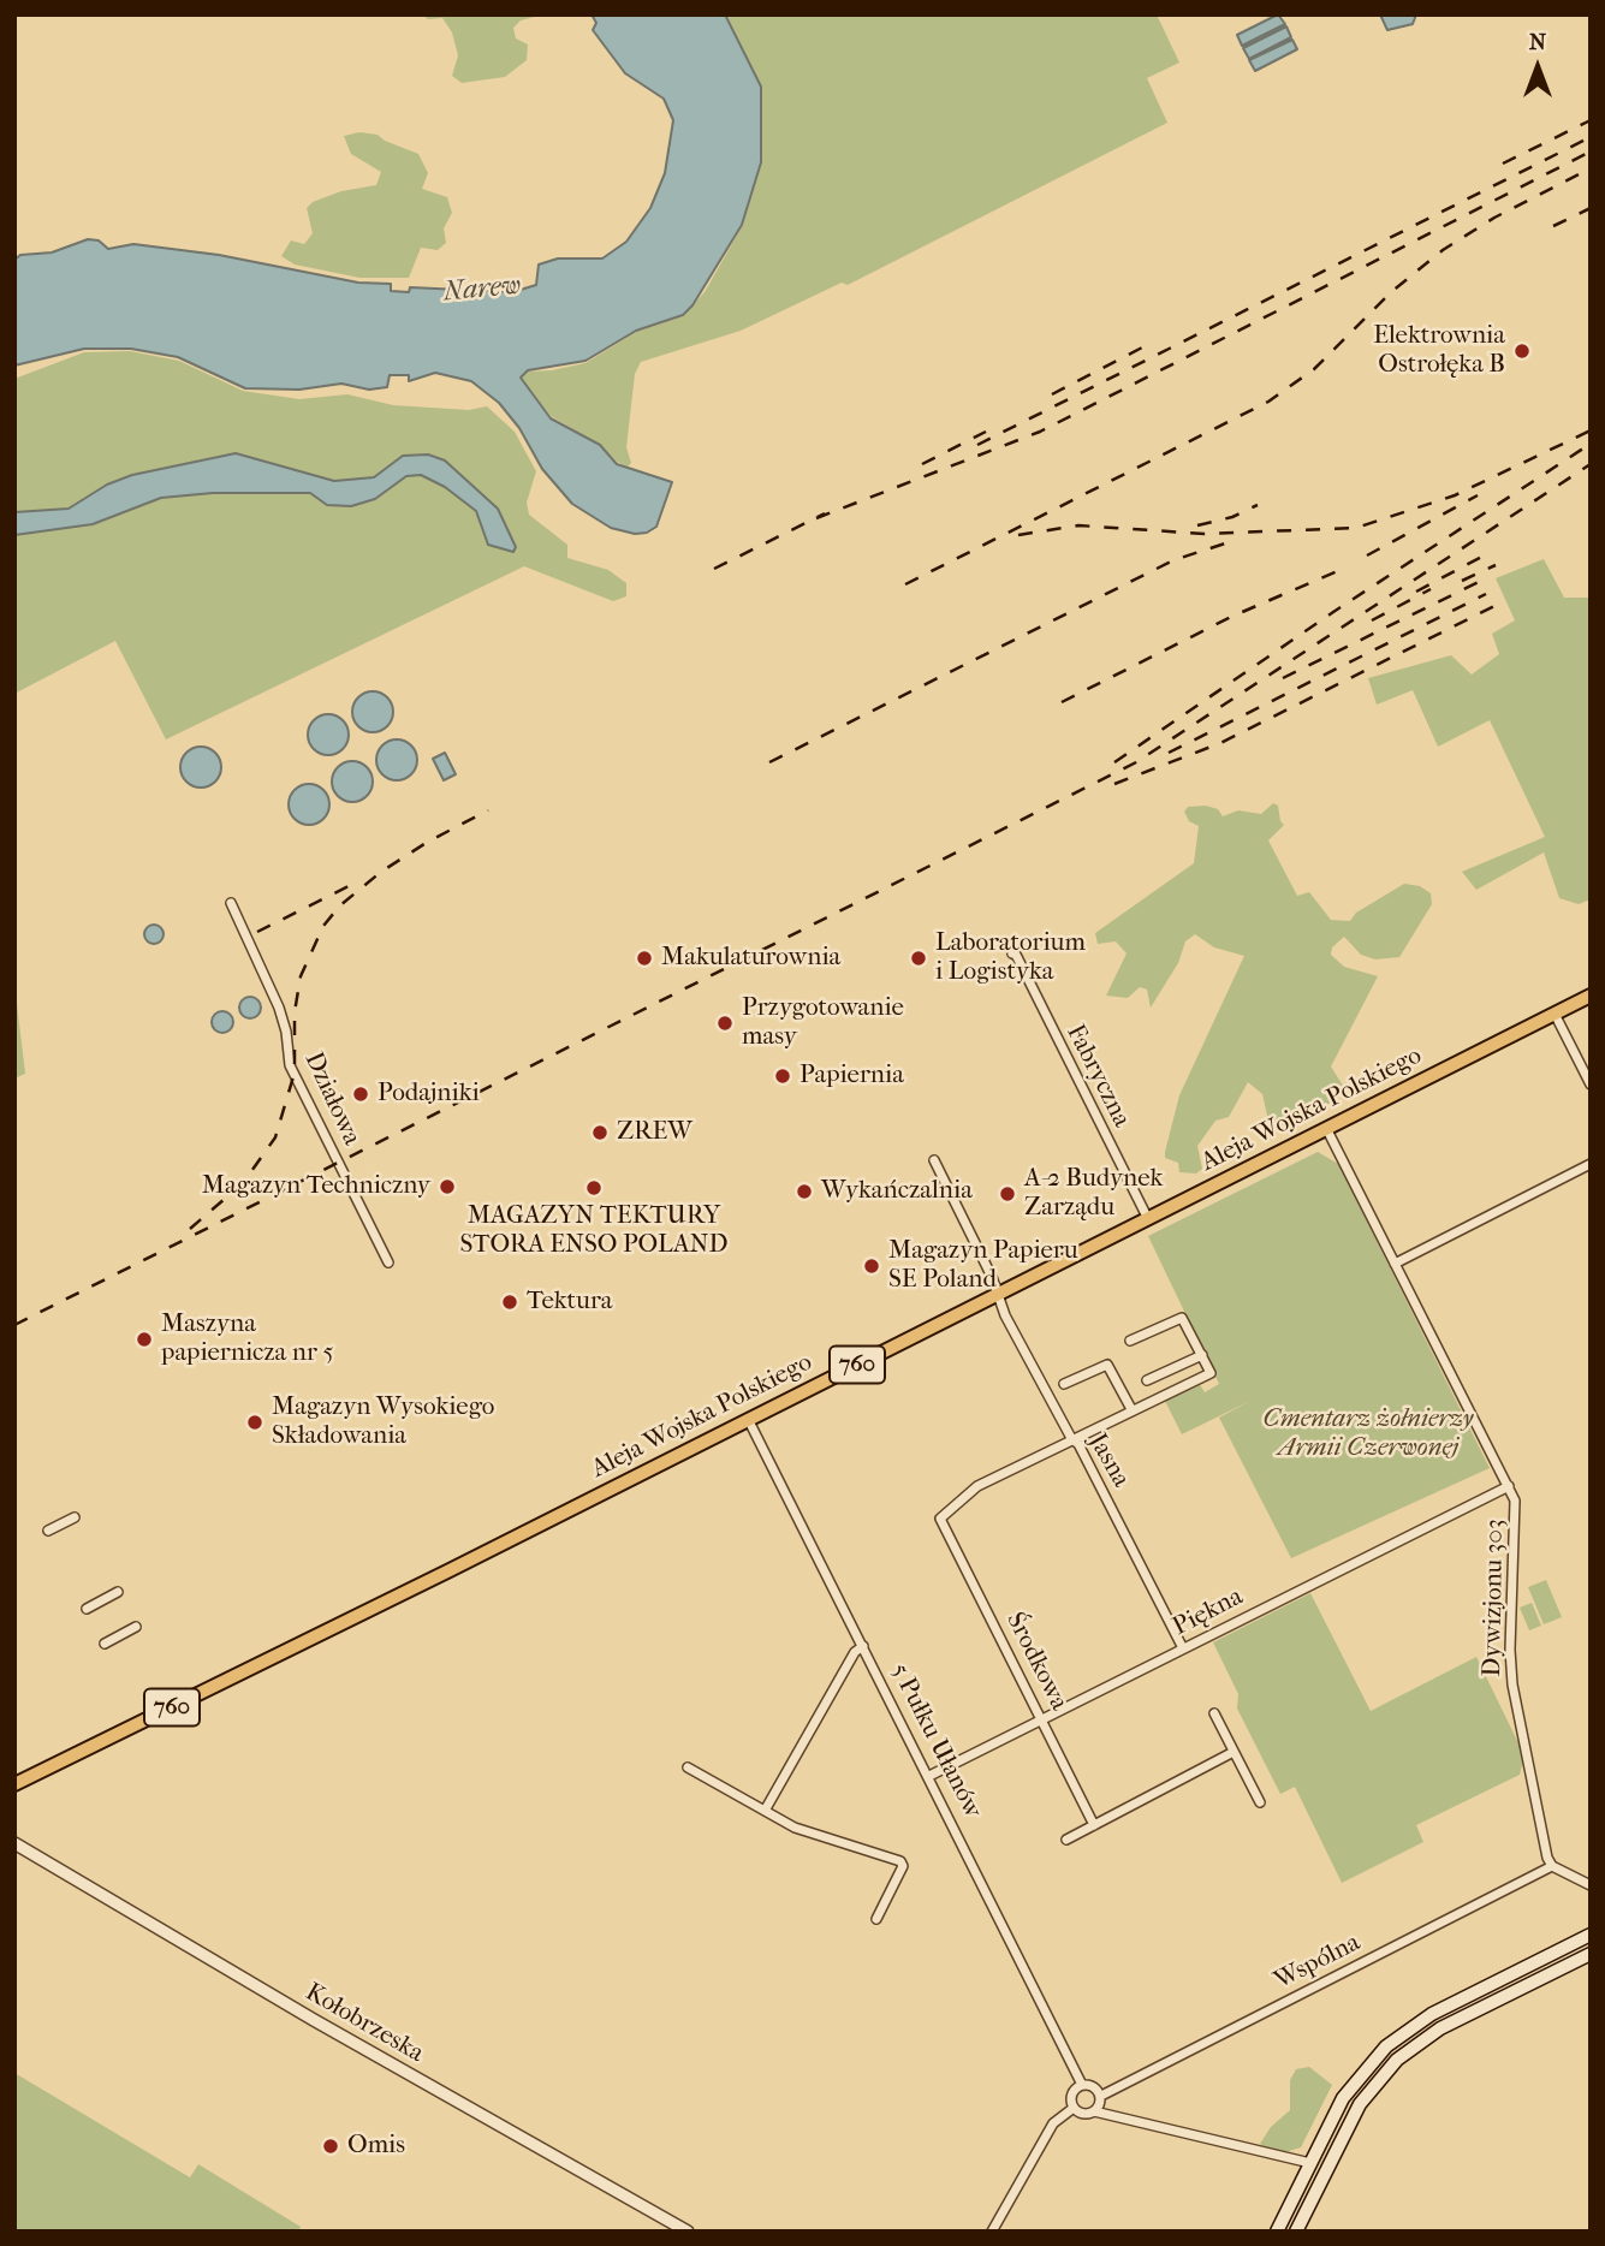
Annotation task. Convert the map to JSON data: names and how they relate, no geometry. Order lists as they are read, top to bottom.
{
  "streets": {
    "main road": ["Aleja Wojska Polskiego", "760"],
    "street": [
      "Fabryczna",
      "Działowa",
      "Jasna",
      "Dywizjonu 303",
      "Piękna",
      "Środkowa",
      "5 Pułku Ułanów",
      "Wspólna",
      "Kołobrzeska"
    ]
  },
  "crossings": [
    ["Fabryczna", "Aleja Wojska Polskiego"],
    ["Aleja Wojska Polskiego", "Jasna"],
    ["Aleja Wojska Polskiego", "Dywizjonu 303"],
    ["Aleja Wojska Polskiego", "5 Pułku Ułanów"],
    ["Jasna", "Piękna"],
    ["Jasna", "Środkowa"],
    ["Dywizjonu 303", "Piękna"],
    ["Dywizjonu 303", "Wspólna"],
    ["Piękna", "Środkowa"],
    ["Piękna", "5 Pułku Ułanów"],
    ["5 Pułku Ułanów", "Wspólna"]
  ],
  "water": ["Narew"],
  "parks": ["Cmentarz żołnierzy Armii Czerwonej"],
  "places": [
    "Elektrownia Ostrołęka B",
    "Makulaturownia",
    "Laboratorium i Logistyka",
    "Przygotowanie masy",
    "Papiernia",
    "Podajniki",
    "ZREW",
    "Magazyn Techniczny",
    "MAGAZYN TEKTURY STORA ENSO POLAND",
    "Wykańczalnia",
    "A-2 Budynek Zarządu",
    "Magazyn Papieru SE Poland",
    "Tektura",
    "Maszyna papiernicza nr 5",
    "Magazyn Wysokiego Składowania",
    "Omis"
  ],
  "north": "top"
}
